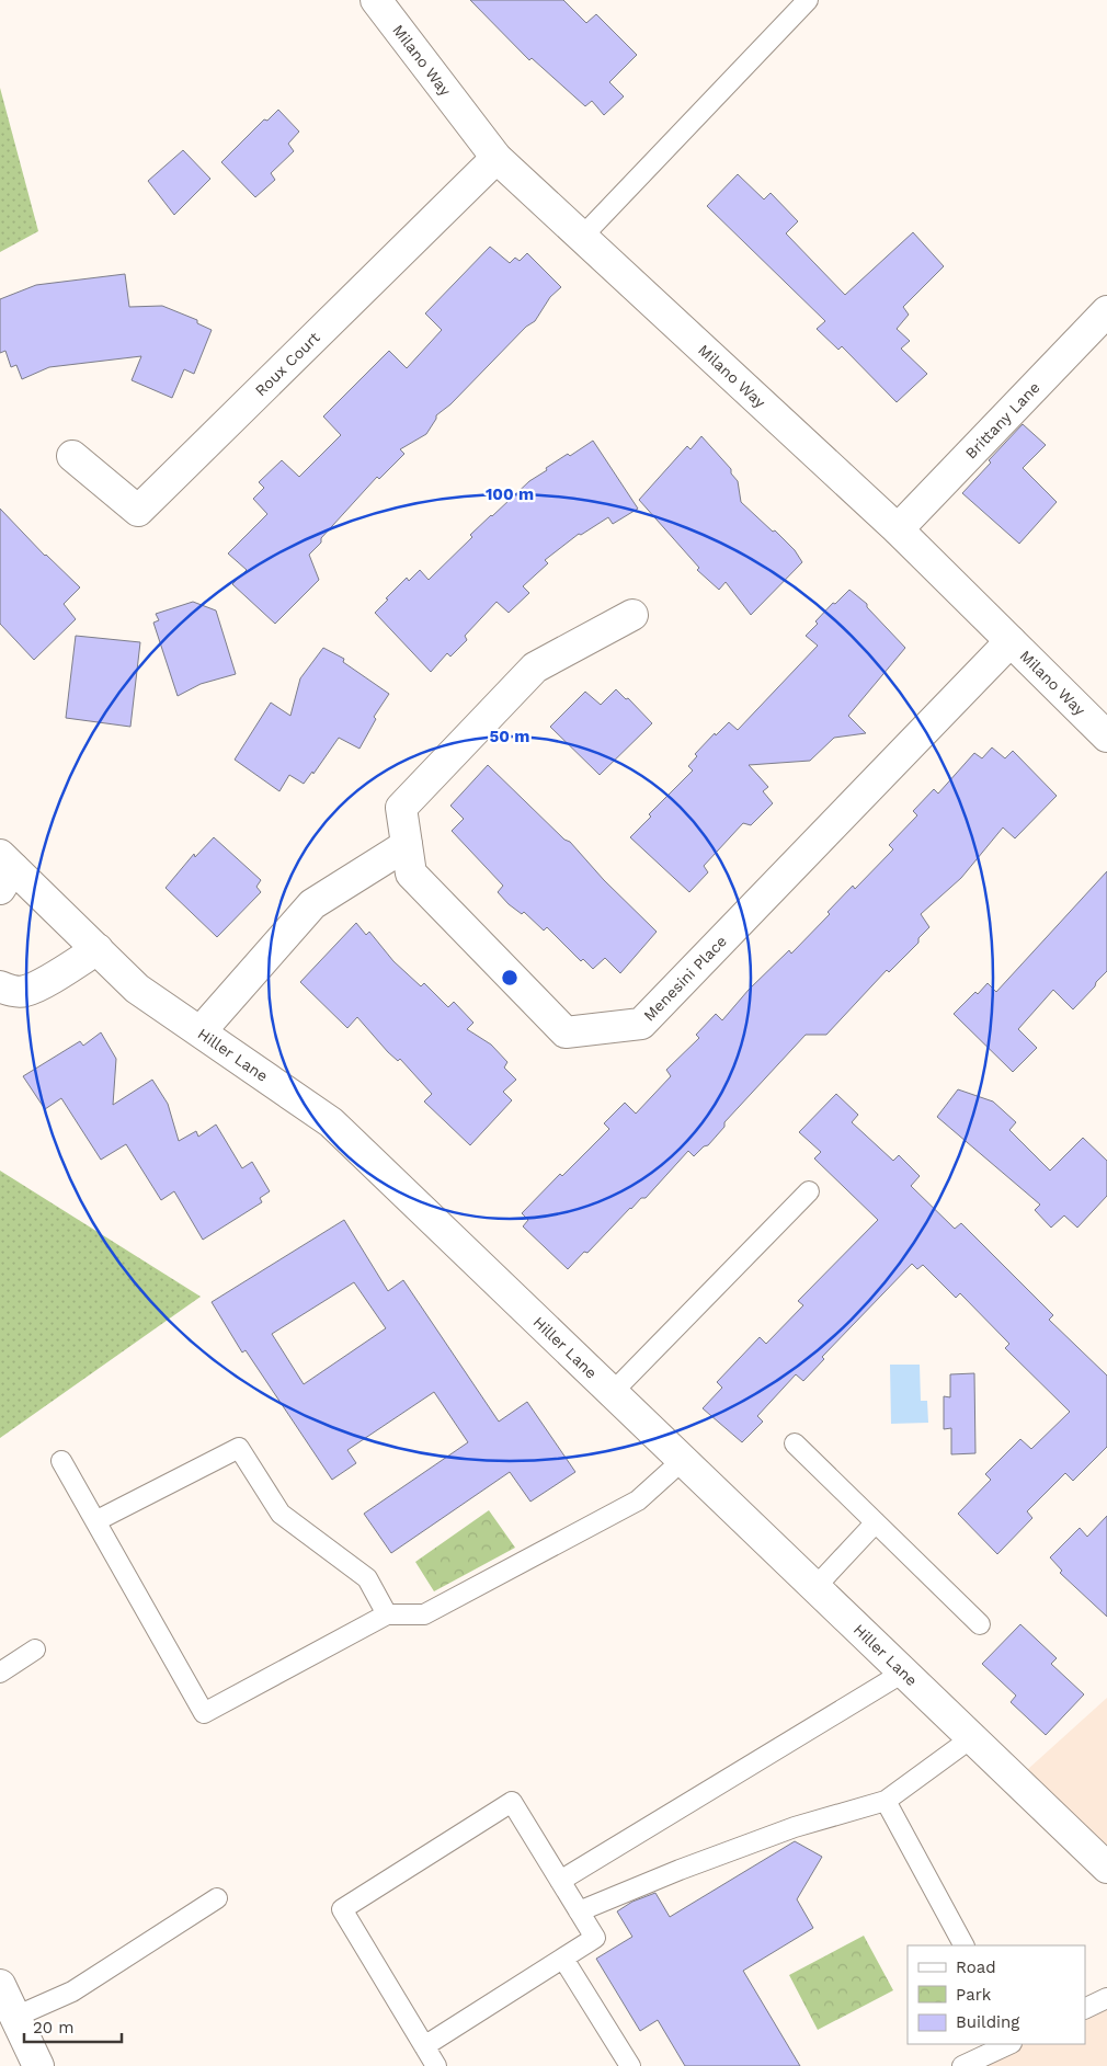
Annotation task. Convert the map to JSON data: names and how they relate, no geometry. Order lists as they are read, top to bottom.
{
  "streets": {
    "street": [
      "Milano Way",
      "Roux Court",
      "Brittany Lane",
      "Menesini Place",
      "Hiller Lane"
    ]
  },
  "crossings": [
    ["Milano Way", "Roux Court"],
    ["Milano Way", "Brittany Lane"],
    ["Milano Way", "Menesini Place"]
  ],
  "legend": ["Road", "Park", "Building"],
  "scale_bar": "20 m",
  "rings": ["100 m", "50 m"]
}
